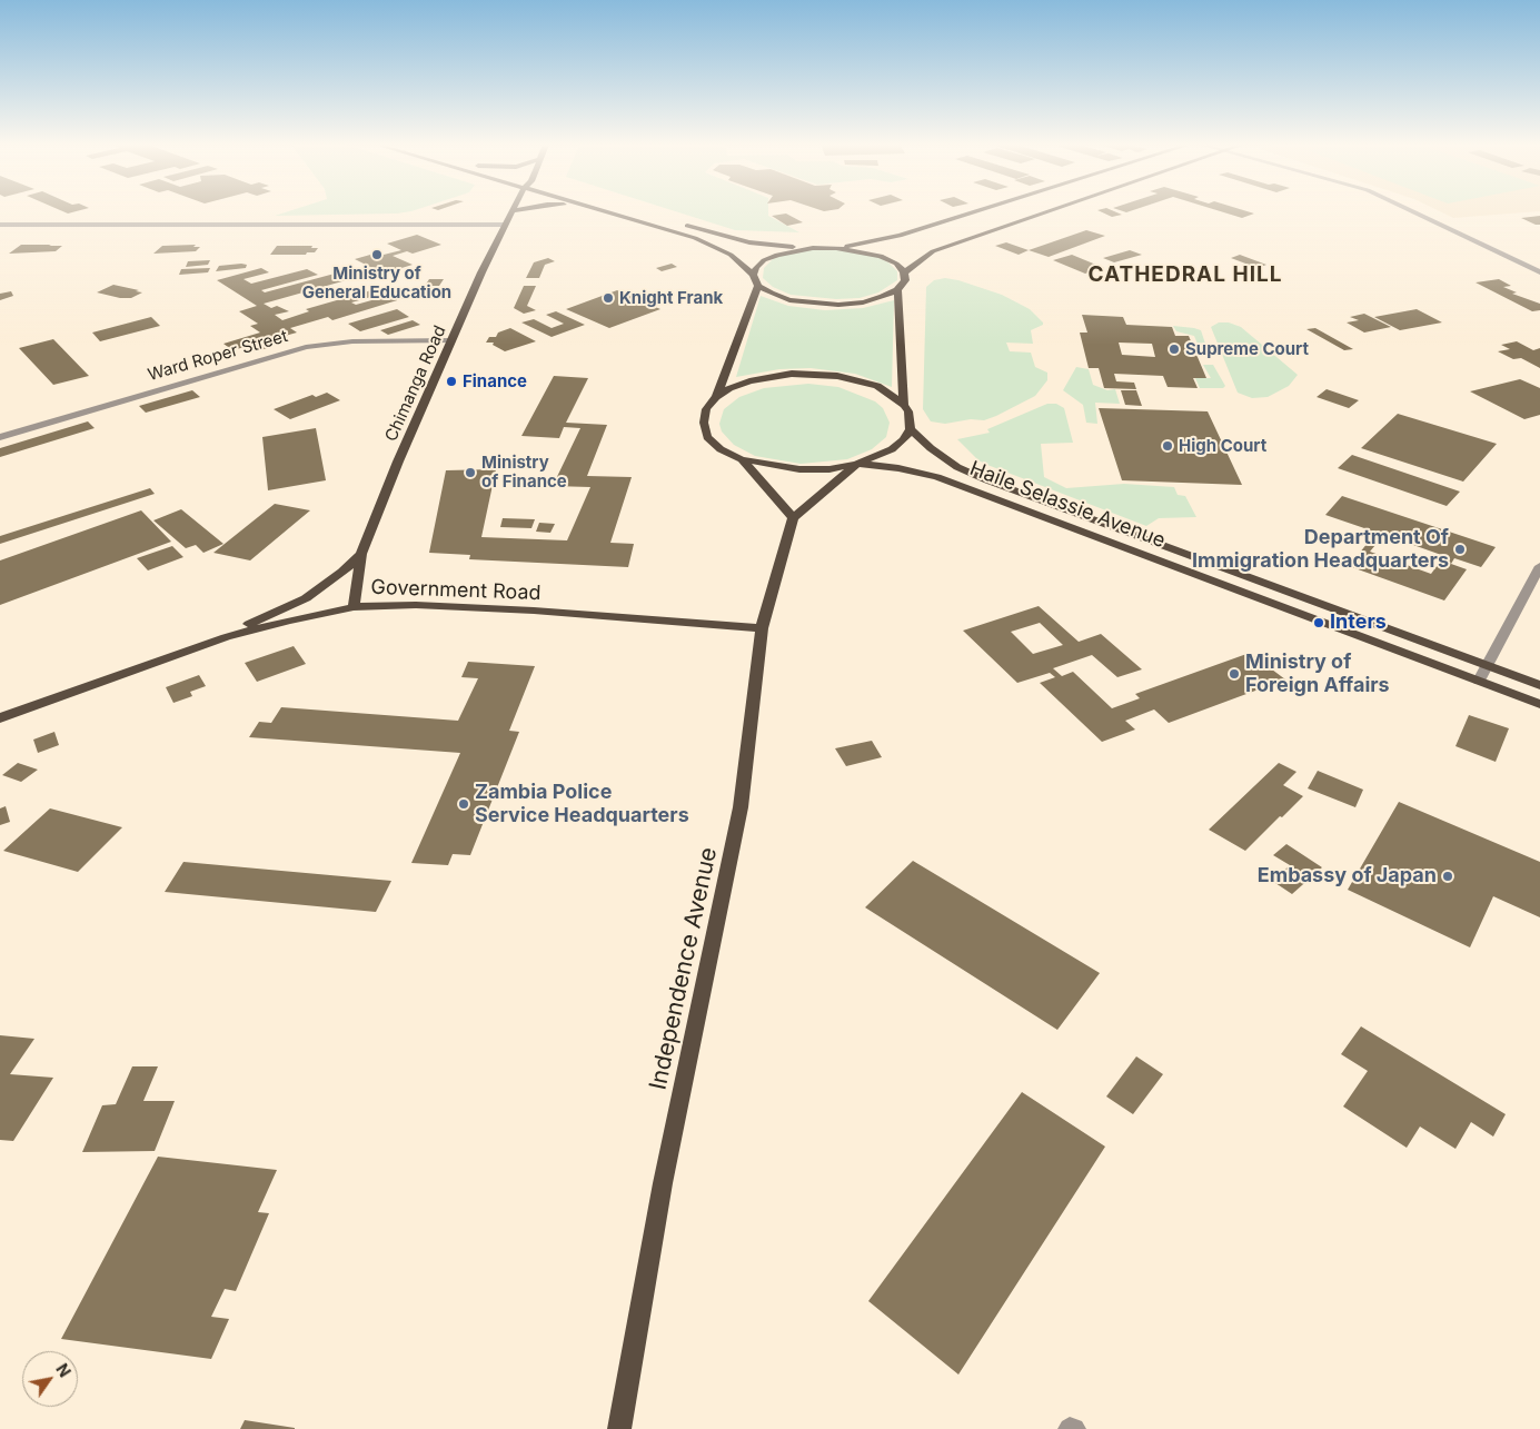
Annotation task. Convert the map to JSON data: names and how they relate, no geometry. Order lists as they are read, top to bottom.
{
  "streets": {
    "main road": [
      "Chimanga Road",
      "Haile Selassie Avenue",
      "Government Road",
      "Independence Avenue"
    ],
    "street": ["Ward Roper Street"]
  },
  "crossings": [
    ["Ward Roper Street", "Chimanga Road"],
    ["Chimanga Road", "Government Road"],
    ["Government Road", "Independence Avenue"]
  ],
  "districts": ["CATHEDRAL HILL"],
  "places": [
    "Ministry of General Education",
    "Knight Frank",
    "Supreme Court",
    "Finance",
    "High Court",
    "Ministry of Finance",
    "Department Of Immigration Headquarters",
    "Inters",
    "Ministry of Foreign Affairs",
    "Zambia Police Service Headquarters",
    "Embassy of Japan"
  ],
  "north": "top right"
}
